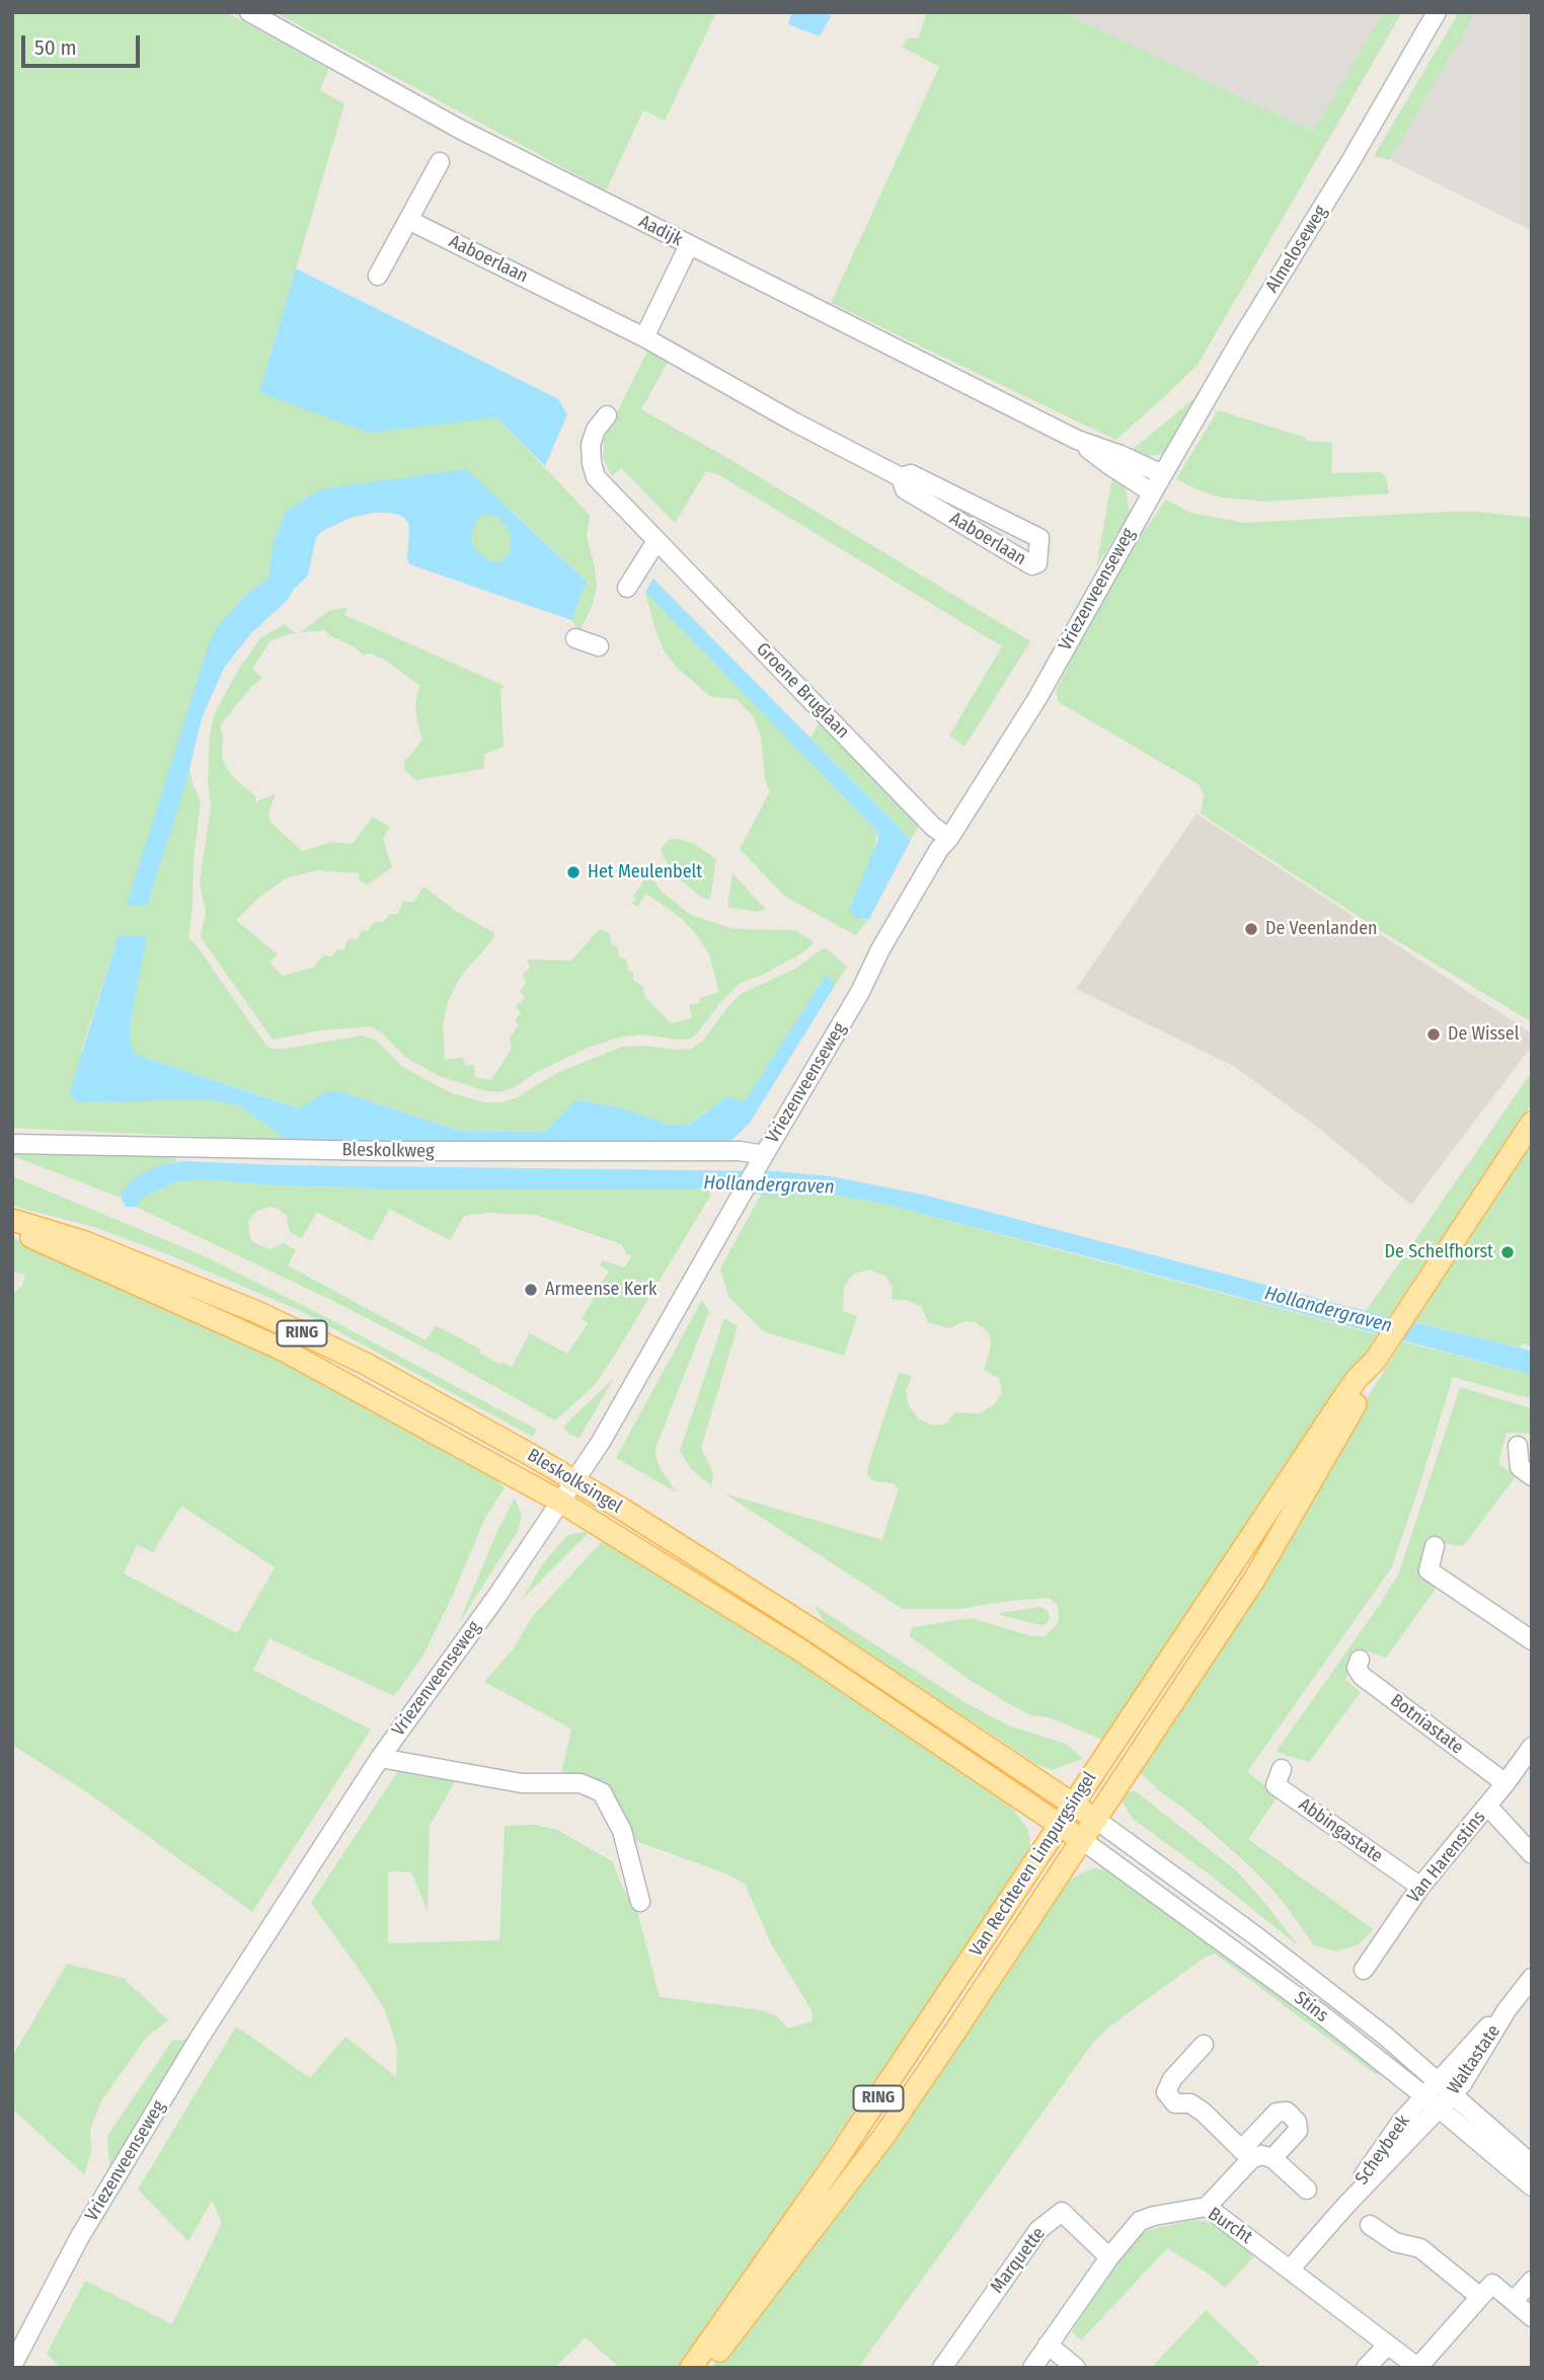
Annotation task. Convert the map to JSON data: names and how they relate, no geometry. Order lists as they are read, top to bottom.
{
  "streets": {
    "main road": ["RING", "Bleskolksingel", "Van Rechteren Limpurgsingel"],
    "street": [
      "Aadijk",
      "Almeloseweg",
      "Aaboerlaan",
      "Vriezenveenseweg",
      "Groene Bruglaan",
      "Bleskolkweg",
      "Botniastate",
      "Abbingastate",
      "Van Harenstins",
      "Stins",
      "Waltastate",
      "Scheybeek",
      "Burcht",
      "Marquette"
    ]
  },
  "crossings": [
    ["Aadijk", "Almeloseweg"],
    ["Aadijk", "Vriezenveenseweg"],
    ["Almeloseweg", "Vriezenveenseweg"],
    ["Vriezenveenseweg", "Groene Bruglaan"],
    ["Vriezenveenseweg", "Bleskolkweg"],
    ["Vriezenveenseweg", "Bleskolksingel"],
    ["Bleskolksingel", "Van Rechteren Limpurgsingel"],
    ["Bleskolksingel", "Stins"],
    ["Botniastate", "Van Harenstins"],
    ["Abbingastate", "Van Harenstins"],
    ["Van Rechteren Limpurgsingel", "Stins"],
    ["Stins", "Waltastate"],
    ["Stins", "Scheybeek"],
    ["Waltastate", "Scheybeek"],
    ["Scheybeek", "Burcht"],
    ["Burcht", "Marquette"]
  ],
  "water": ["Hollandergraven"],
  "places": [
    "Het Meulenbelt",
    "De Veenlanden",
    "De Wissel",
    "De Schelfhorst",
    "Armeense Kerk"
  ],
  "scale_bar": "50 m"
}
